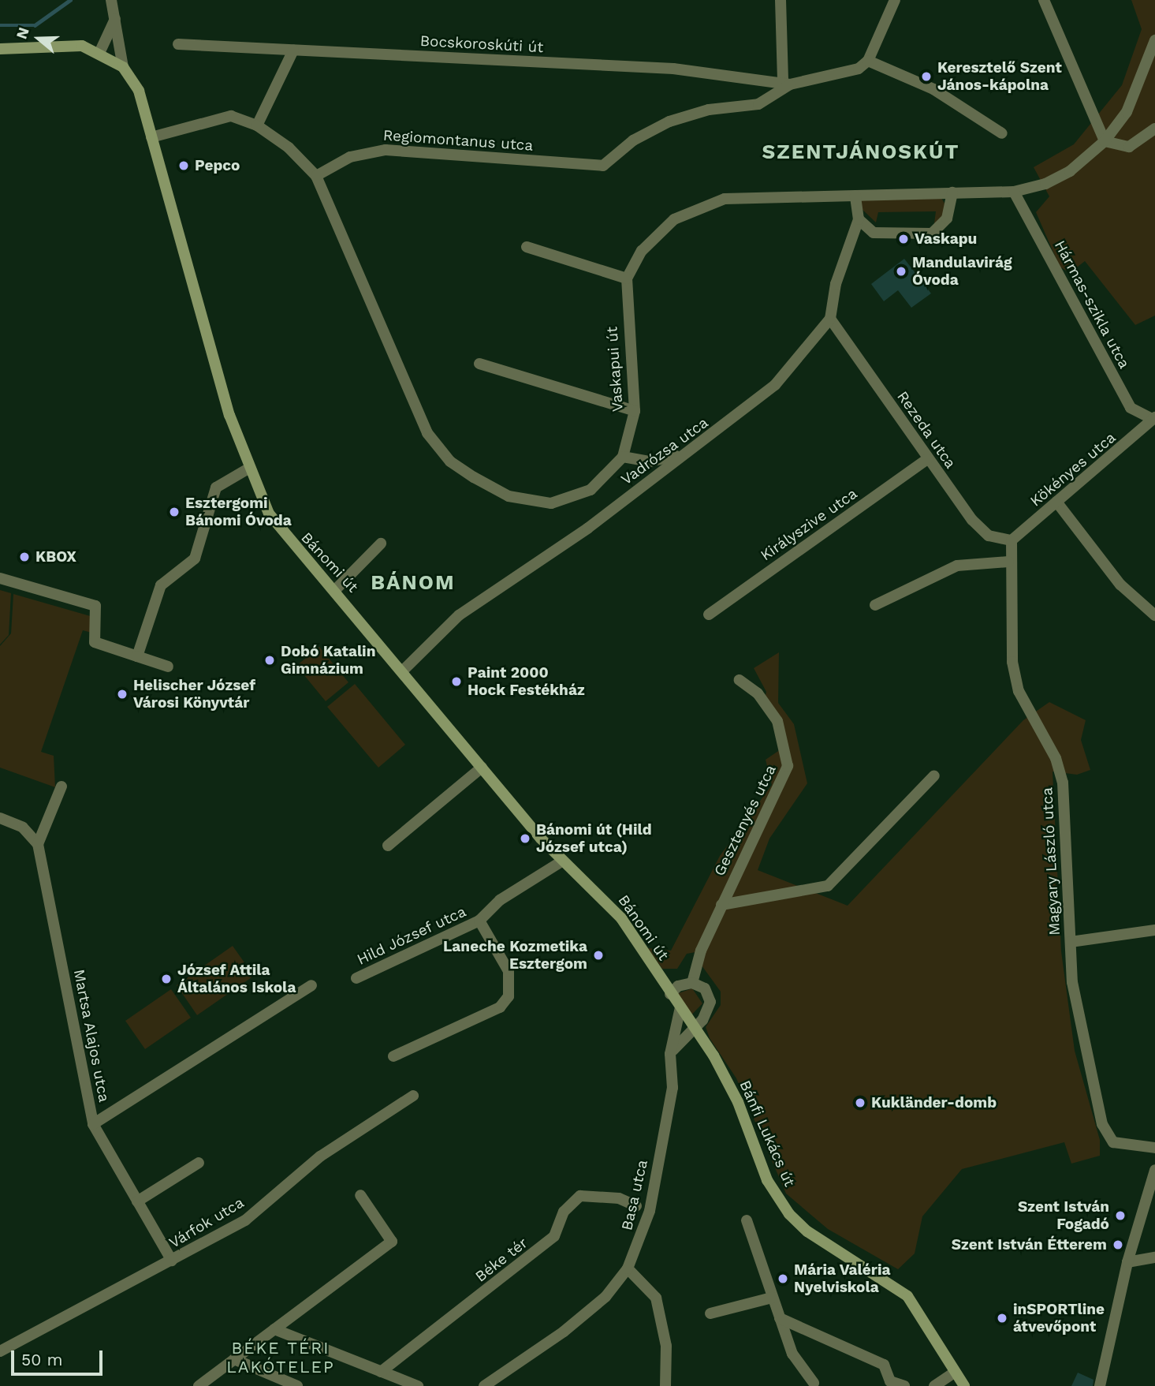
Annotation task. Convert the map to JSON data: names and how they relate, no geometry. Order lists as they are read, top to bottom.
{
  "streets": {
    "main road": ["Bánomi út", "Bánfi Lukács út"],
    "street": [
      "Bocskoroskúti út",
      "Regiomontanus utca",
      "Hármas-szikla utca",
      "Vaskapui út",
      "Rezeda utca",
      "Vadrózsa utca",
      "Kökényes utca",
      "Királyszive utca",
      "Gesztenyés utca",
      "Magyary László utca",
      "Hild József utca",
      "Martsa Alajos utca",
      "Basa utca",
      "Várfok utca",
      "Béke tér"
    ]
  },
  "crossings": [
    ["Bocskoroskúti út", "Regiomontanus utca"],
    ["Regiomontanus utca", "Vaskapui út"],
    ["Hármas-szikla utca", "Kökényes utca"],
    ["Vaskapui út", "Bánomi út"],
    ["Rezeda utca", "Vadrózsa utca"],
    ["Rezeda utca", "Kökényes utca"],
    ["Rezeda utca", "Királyszive utca"],
    ["Rezeda utca", "Magyary László utca"],
    ["Vadrózsa utca", "Bánomi út"],
    ["Kökényes utca", "Magyary László utca"],
    ["Bánomi út", "Hild József utca"],
    ["Bánomi út", "Bánfi Lukács út"],
    ["Martsa Alajos utca", "Várfok utca"],
    ["Bánfi Lukács út", "Basa utca"]
  ],
  "districts": ["SZENTJÁNOSKÚT", "BÁNOM", "BÉKE TÉRI LAKÓTELEP"],
  "places": [
    "Keresztelő Szent János-kápolna",
    "Pepco",
    "Vaskapu",
    "Mandulavirág Óvoda",
    "Esztergomi Bánomi Óvoda",
    "KBOX",
    "Dobó Katalin Gimnázium",
    "Paint 2000 Hock Festékház",
    "Helischer József Városi Könyvtár",
    "Bánomi út (Hild József utca)",
    "Laneche Kozmetika Esztergom",
    "József Attila Általános Iskola",
    "Kukländer-domb",
    "Szent István Fogadó",
    "Szent István Étterem",
    "Mária Valéria Nyelviskola",
    "inSPORTline átvevőpont"
  ],
  "scale_bar": "50 m",
  "north": "left"
}
